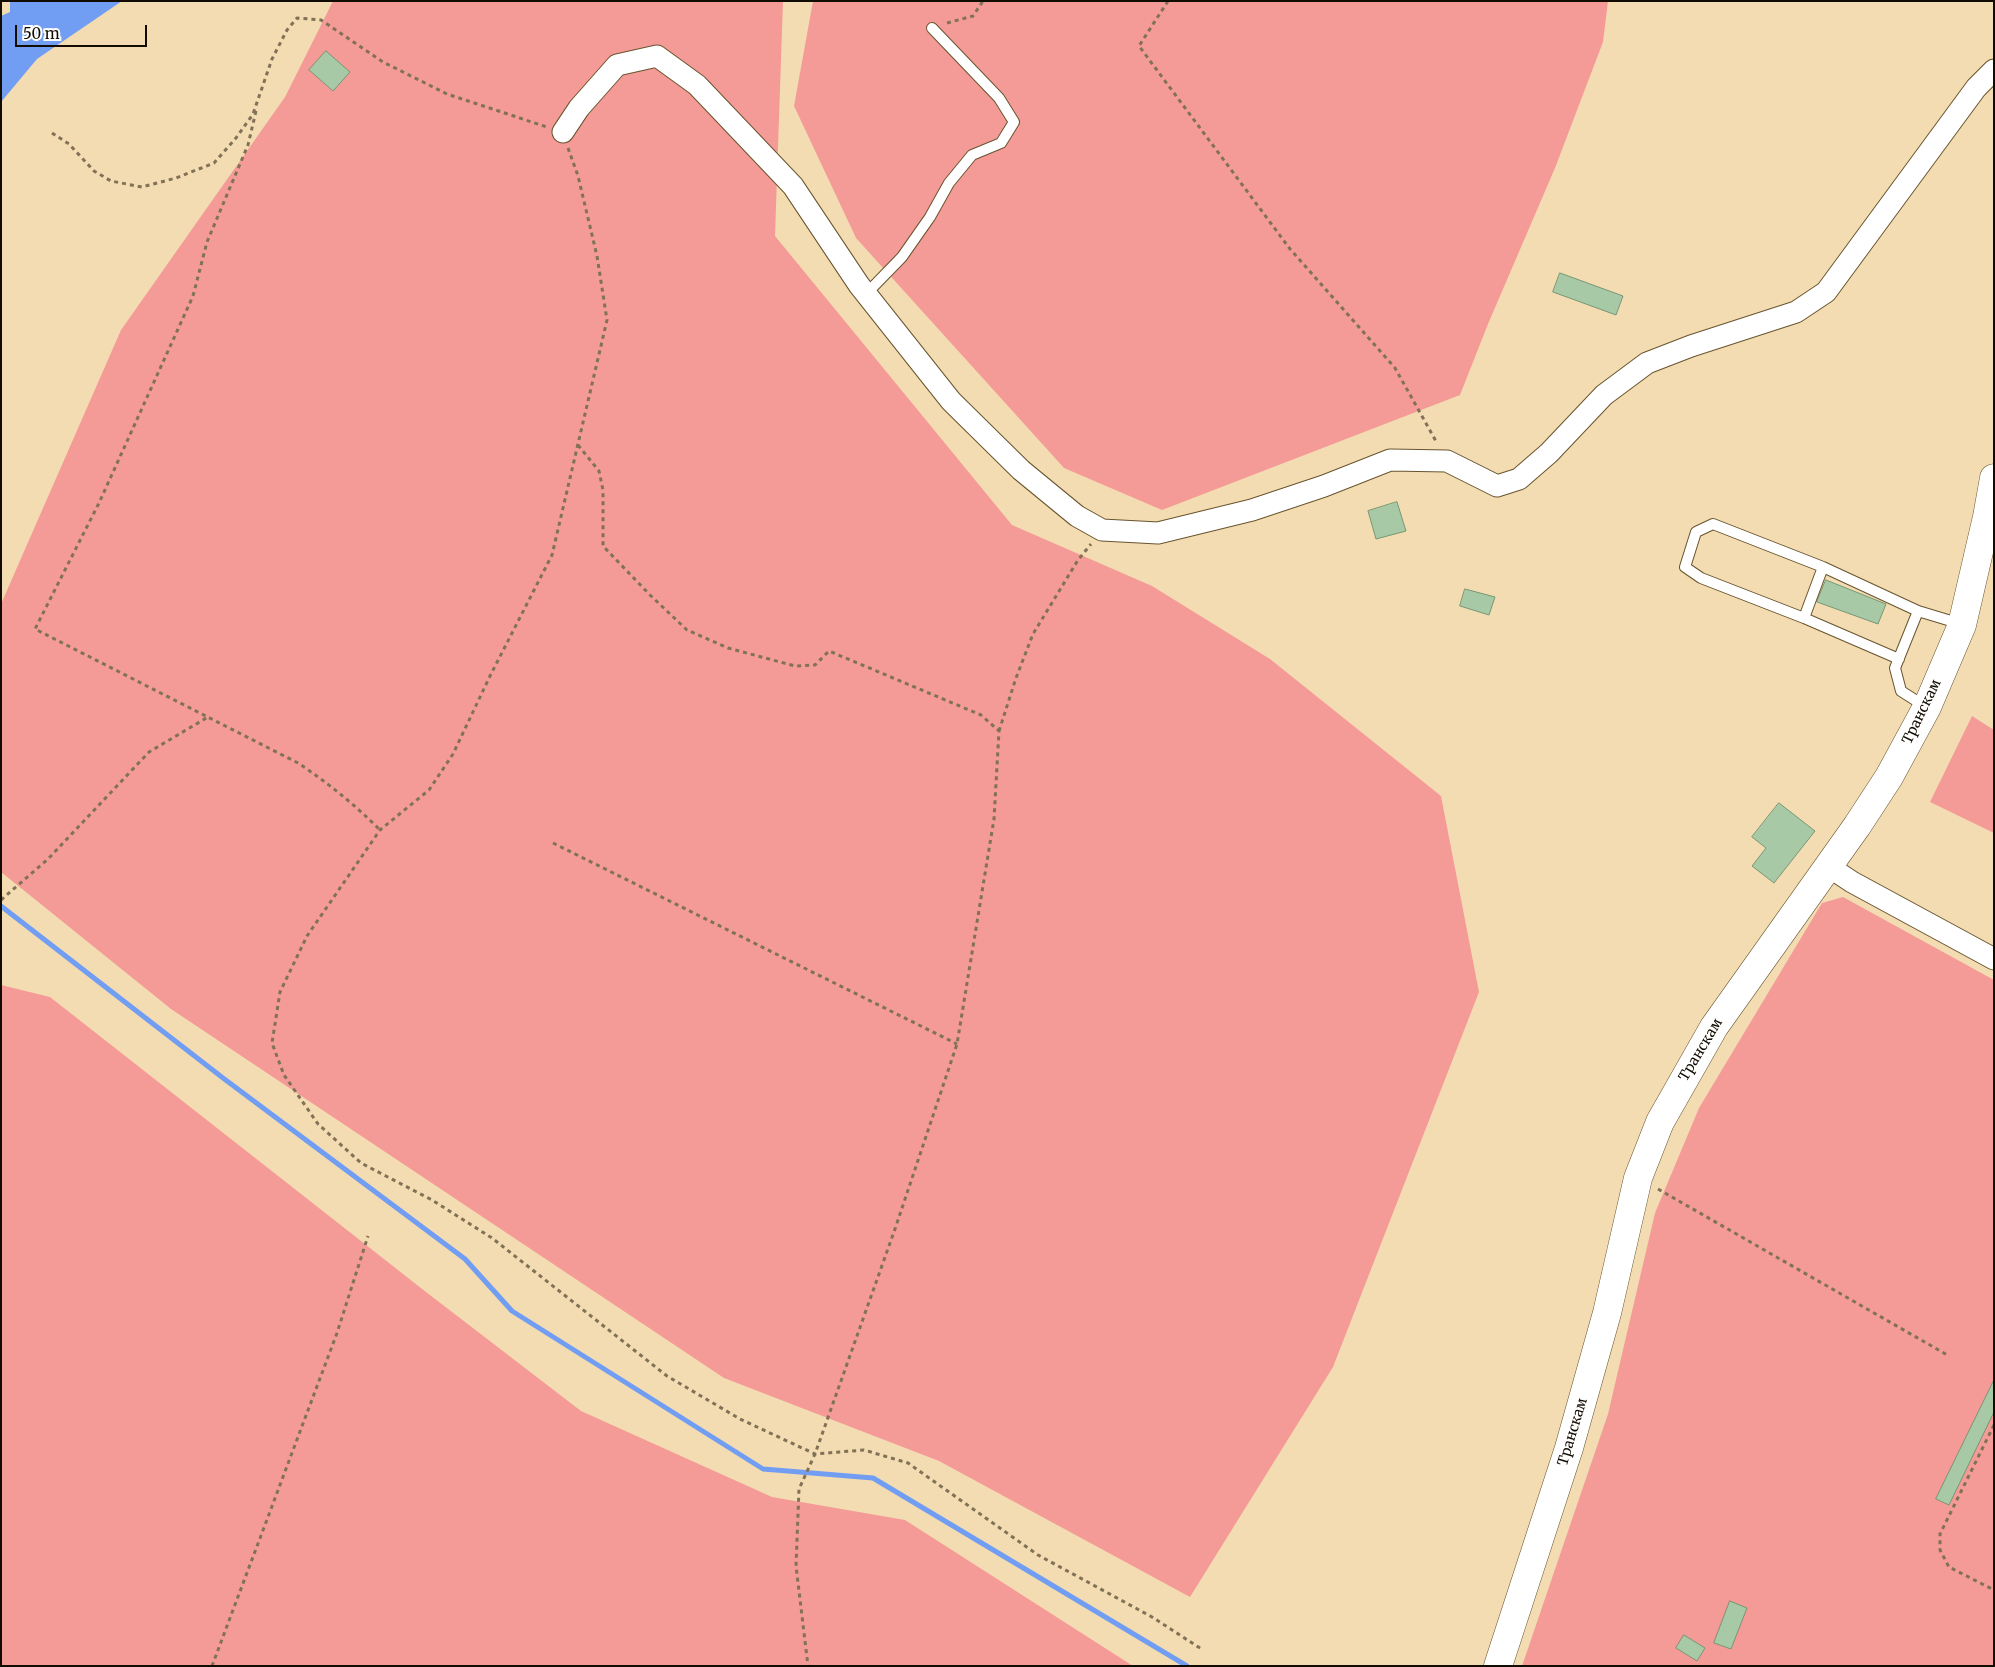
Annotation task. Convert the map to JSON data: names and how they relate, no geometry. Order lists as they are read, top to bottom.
{
  "streets": {
    "highway": ["Транскам"]
  },
  "scale_bar": "50 m"
}
